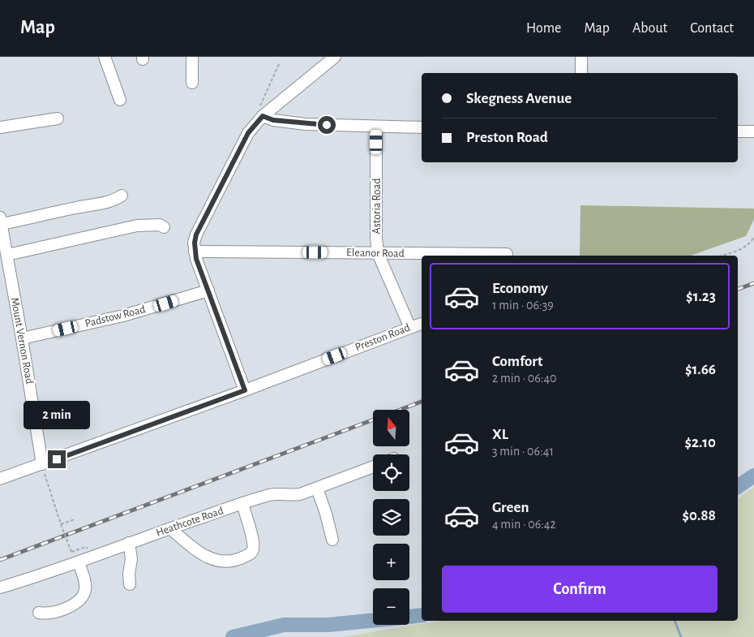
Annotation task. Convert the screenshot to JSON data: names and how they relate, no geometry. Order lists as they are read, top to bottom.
{
  "streets": {
    "street": [
      "Astoria Road",
      "Eleanor Road",
      "Padstow Road",
      "Preston Road",
      "Mount Vernon Road",
      "Heathcote Road"
    ]
  },
  "crossings": [
    ["Astoria Road", "Eleanor Road"],
    ["Astoria Road", "Preston Road"],
    ["Padstow Road", "Mount Vernon Road"],
    ["Preston Road", "Mount Vernon Road"]
  ],
  "north": "top",
  "page": {
    "header": "Map",
    "nav": [
      "Home",
      "Map",
      "About",
      "Contact"
    ],
    "banner": ["Skegness Avenue", "Preston Road"],
    "list": [
      {
        "name": "Economy",
        "note": "1 min · 06:39",
        "value": "$1.23"
      },
      {
        "name": "Comfort",
        "note": "2 min · 06:40",
        "value": "$1.66"
      },
      {
        "name": "XL",
        "note": "3 min · 06:41",
        "value": "$2.10"
      },
      {
        "name": "Green",
        "note": "4 min · 06:42",
        "value": "$0.88"
      }
    ],
    "bubble": "2 min",
    "map_buttons": ["+", "−"],
    "buttons": "Confirm"
  }
}
